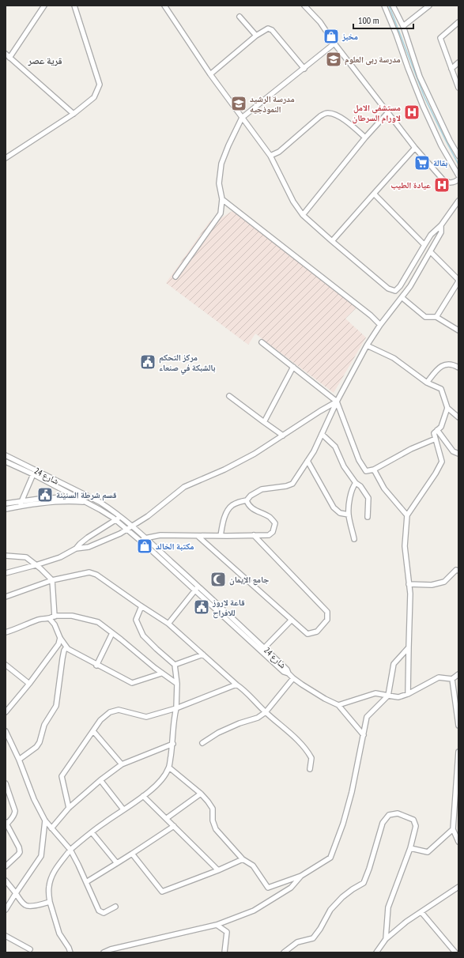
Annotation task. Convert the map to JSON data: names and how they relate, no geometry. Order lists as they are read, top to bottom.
{
  "streets": {
    "street": ["شارع 24"]
  },
  "districts": ["قرية عصر"],
  "places": {
    "shop": ["مخبز", "مكتبة الخالد"],
    "school or university": ["مدرسة ربى العلوم", "مدرسة الرشيد النموذجيه"],
    "hospital": ["مستشفى الامل لاورام السرطان", "عيادة الطيب"],
    "supermarket": ["بقالة"],
    "public building": ["مركز التحكم بالشبكة في صنعاء", "قسم شرطة السنينة", "قاعة لاروز للافراح"],
    "mosque": ["جامع الإيمان"]
  },
  "scale_bar": "100 m"
}
